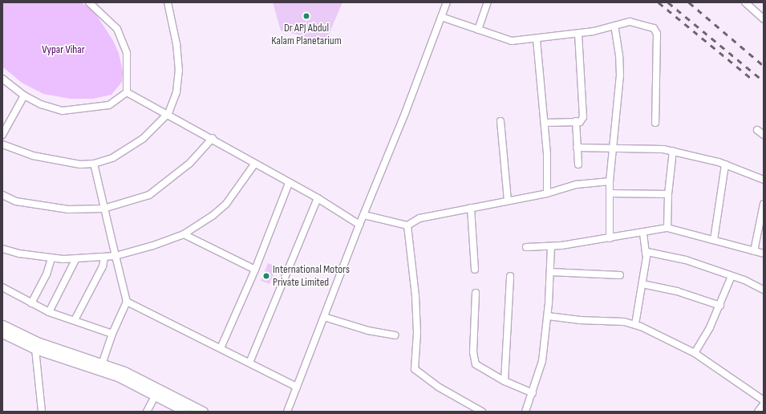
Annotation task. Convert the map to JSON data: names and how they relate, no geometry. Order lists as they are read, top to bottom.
{
  "parks": ["Vypar Vihar"],
  "places": ["Dr APJ Abdul Kalam Planetarium", "International Motors Private Limited"]
}
